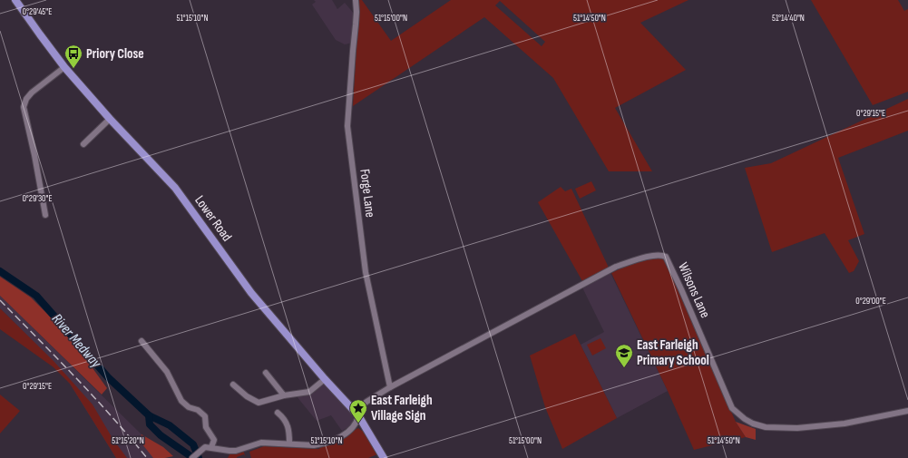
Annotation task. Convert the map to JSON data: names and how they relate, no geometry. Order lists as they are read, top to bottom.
{
  "streets": {
    "main road": ["Lower Road"],
    "street": ["Forge Lane", "Wilsons Lane"]
  },
  "crossings": [
    ["Forge Lane", "Wilsons Lane"],
    ["Lower Road", "Wilsons Lane"]
  ],
  "water": ["River Medway"],
  "places": {
    "bus stop": ["Priory Close"],
    "school or university": ["East Farleigh Primary School"],
    "place": ["East Farleigh Village Sign"]
  },
  "coordinates": [
    "0°29'45\"E",
    "51°15'10\"N",
    "51°15'00\"N",
    "51°14'50\"N",
    "51°14'40\"N",
    "0°29'15\"E",
    "0°29'30\"E",
    "0°29'00\"E",
    "51°15'20\"N"
  ]
}
